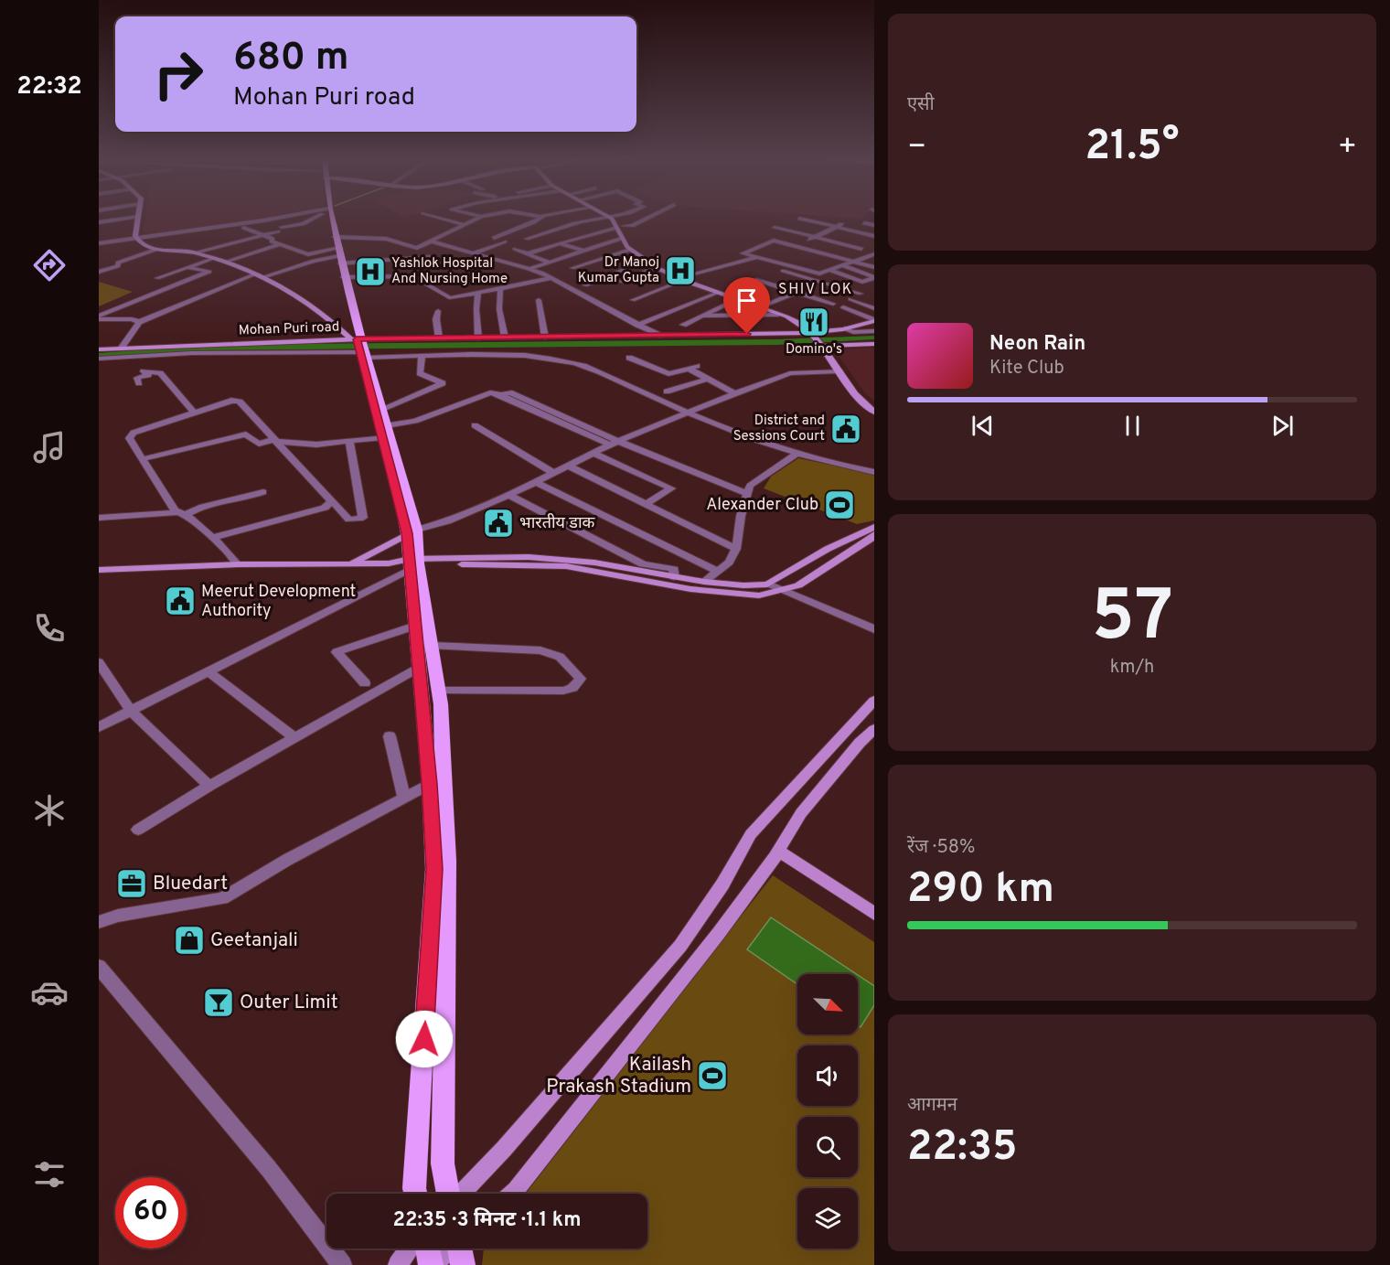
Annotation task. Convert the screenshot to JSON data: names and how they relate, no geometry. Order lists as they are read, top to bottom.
{
  "streets": {
    "street": ["Mohan Puri road"]
  },
  "districts": ["SHIV LOK"],
  "places": {
    "hospital": ["Dr Manoj Kumar Gupta", "Yashlok Hospital And Nursing Home"],
    "restaurant": ["Domino's"],
    "public building": ["District and Sessions Court", "भारतीय डाक", "Meerut Development Authority"],
    "sports": ["Alexander Club", "Kailash Prakash Stadium"],
    "office": ["Bluedart"],
    "shop": ["Geetanjali"],
    "bar": ["Outer Limit"]
  },
  "north": "bottom right",
  "page": {
    "tabs": "22:32",
    "tile": [
      "एसी",
      ["57", "km/h"],
      ["रेंज · 58%", "290 km"],
      ["आगमन", "22:35"]
    ],
    "turn": ["680 m", "Mohan Puri road"],
    "heat": ["−", "21.5°", "+"],
    "song": ["Neon Rain", "Kite Club"],
    "limit": "60",
    "trip": "22:35 · 3 मिनट · 1.1 km"
  }
}
